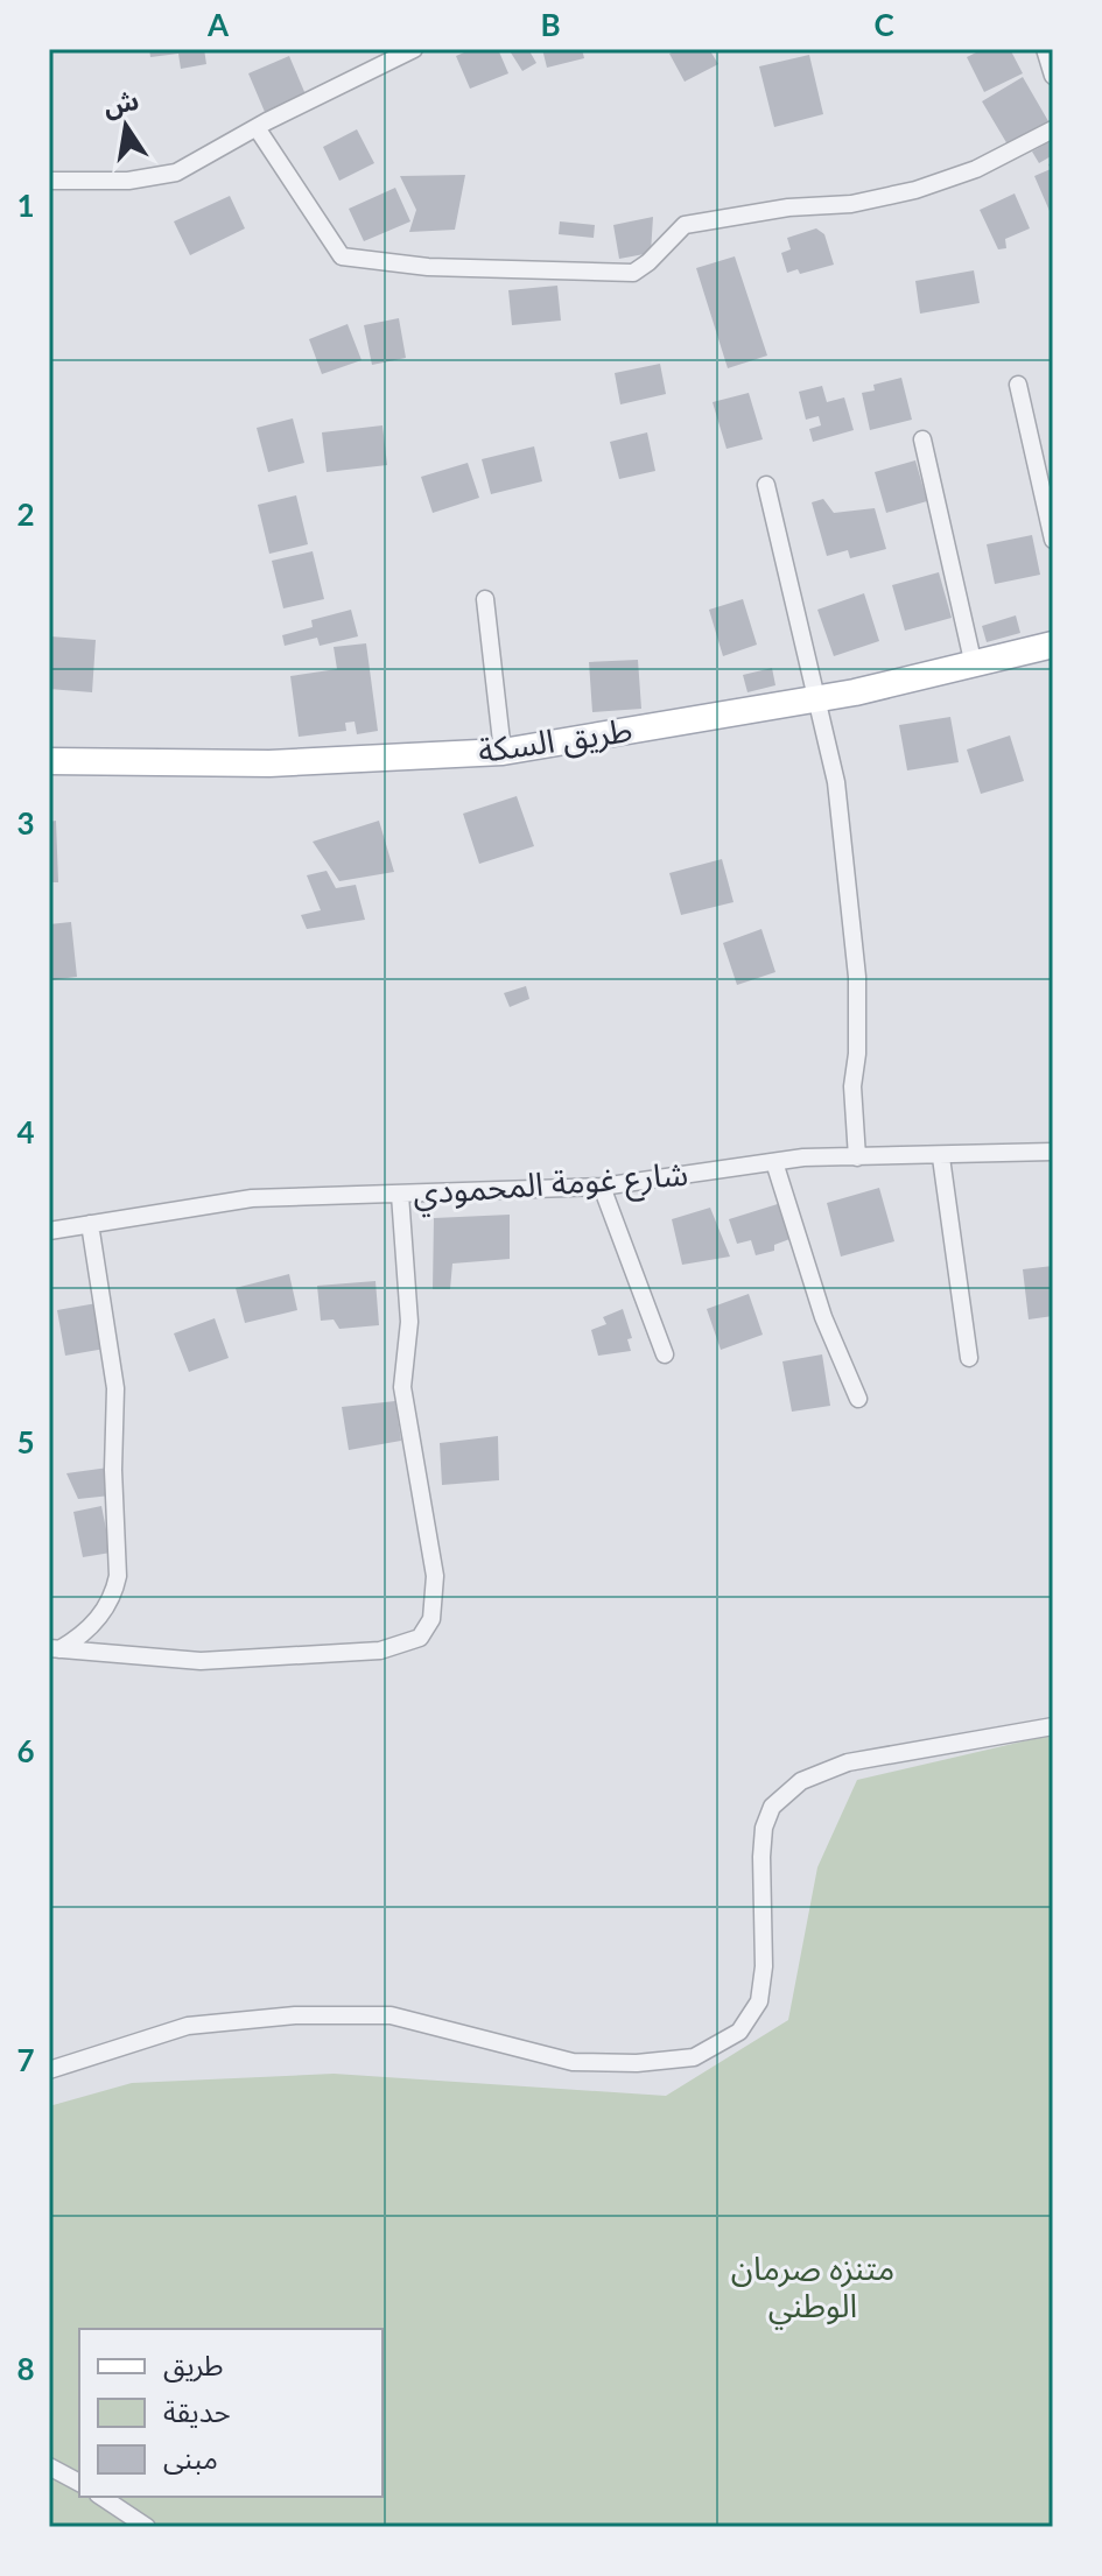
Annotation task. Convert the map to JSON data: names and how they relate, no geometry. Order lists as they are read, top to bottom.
{
  "streets": {
    "main road": ["طريق السكة"],
    "street": ["شارع غومة المحمودي"]
  },
  "parks": ["متنزه صرمان الوطني"],
  "legend": ["طريق", "حديقة", "مبنى"],
  "north": "top",
  "grid": {
    "columns": ["A", "B", "C"],
    "rows": [
      "1",
      "2",
      "3",
      "4",
      "5",
      "6",
      "7",
      "8"
    ]
  }
}
